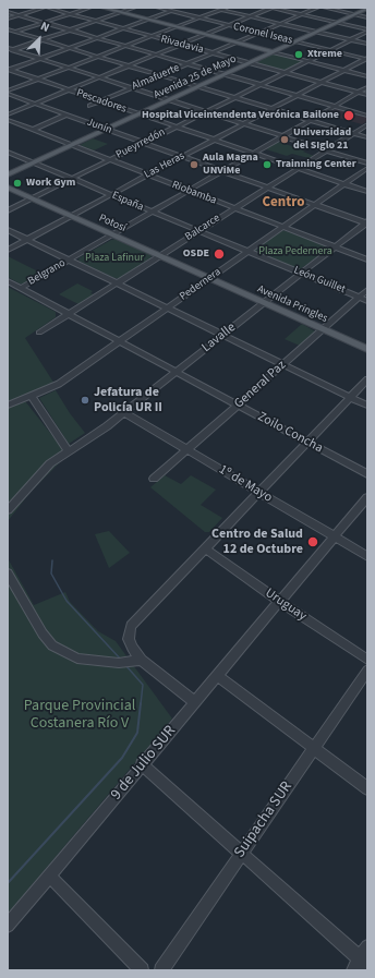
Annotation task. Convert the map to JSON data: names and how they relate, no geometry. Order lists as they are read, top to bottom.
{
  "streets": {
    "main road": ["Avenida 25 de Mayo", "Potosí", "Avenida Pringles"],
    "street": [
      "Coronel Iseas",
      "Rivadavia",
      "Almafuerte",
      "Pescadores",
      "Junín",
      "Pueyrredón",
      "Las Heras",
      "Riobamba",
      "España",
      "Balcarce",
      "Belgrano",
      "León Guillet",
      "Pedernera",
      "Lavalle",
      "General Paz",
      "Zoilo Concha",
      "1º de Mayo",
      "Uruguay",
      "9 de Julio SUR",
      "Suipacha SUR"
    ]
  },
  "crossings": [
    ["Coronel Iseas", "Almafuerte"],
    ["Coronel Iseas", "Avenida 25 de Mayo"],
    ["Coronel Iseas", "Pueyrredón"],
    ["Coronel Iseas", "Las Heras"],
    ["Rivadavia", "Almafuerte"],
    ["Rivadavia", "Avenida 25 de Mayo"],
    ["Rivadavia", "Pueyrredón"],
    ["Rivadavia", "Las Heras"],
    ["Rivadavia", "Belgrano"],
    ["Almafuerte", "Pescadores"],
    ["Avenida 25 de Mayo", "Pescadores"],
    ["Avenida 25 de Mayo", "Junín"],
    ["Avenida 25 de Mayo", "Riobamba"],
    ["Avenida 25 de Mayo", "España"],
    ["Pescadores", "Pueyrredón"],
    ["Pescadores", "Las Heras"],
    ["Pescadores", "Balcarce"],
    ["Pescadores", "Belgrano"],
    ["Pescadores", "Pedernera"],
    ["Junín", "Pueyrredón"],
    ["Junín", "Las Heras"],
    ["Junín", "Balcarce"],
    ["Junín", "Belgrano"],
    ["Junín", "Pedernera"],
    ["Junín", "Lavalle"],
    ["Pueyrredón", "Riobamba"],
    ["Pueyrredón", "España"],
    ["Pueyrredón", "Potosí"],
    ["Las Heras", "Riobamba"],
    ["Las Heras", "España"],
    ["Las Heras", "Potosí"],
    ["Riobamba", "Balcarce"],
    ["Riobamba", "Belgrano"],
    ["Riobamba", "Pedernera"],
    ["Riobamba", "Lavalle"],
    ["España", "Balcarce"],
    ["España", "Belgrano"],
    ["España", "León Guillet"],
    ["España", "Pedernera"],
    ["Potosí", "Balcarce"],
    ["Potosí", "Belgrano"],
    ["Potosí", "Pedernera"],
    ["Potosí", "Avenida Pringles"],
    ["Balcarce", "Zoilo Concha"],
    ["Belgrano", "Zoilo Concha"],
    ["León Guillet", "Pedernera"],
    ["León Guillet", "Lavalle"],
    ["León Guillet", "General Paz"],
    ["Pedernera", "Avenida Pringles"],
    ["Pedernera", "Zoilo Concha"],
    ["Avenida Pringles", "Lavalle"],
    ["Avenida Pringles", "General Paz"],
    ["Lavalle", "Zoilo Concha"],
    ["Lavalle", "1º de Mayo"],
    ["General Paz", "Zoilo Concha"],
    ["General Paz", "1º de Mayo"],
    ["1º de Mayo", "9 de Julio SUR"],
    ["Uruguay", "9 de Julio SUR"]
  ],
  "districts": ["Centro"],
  "parks": ["Plaza Pedernera", "Plaza Lafinur", "Parque Provincial Costanera Río V"],
  "places": [
    "Xtreme",
    "Hospital Viceintendenta Verónica Bailone",
    "Universidad del SIglo 21",
    "Aula Magna UNViMe",
    "Trainning Center",
    "Work Gym",
    "OSDE",
    "Jefatura de Policía UR II",
    "Centro de Salud 12 de Octubre"
  ],
  "north": "top right"
}
